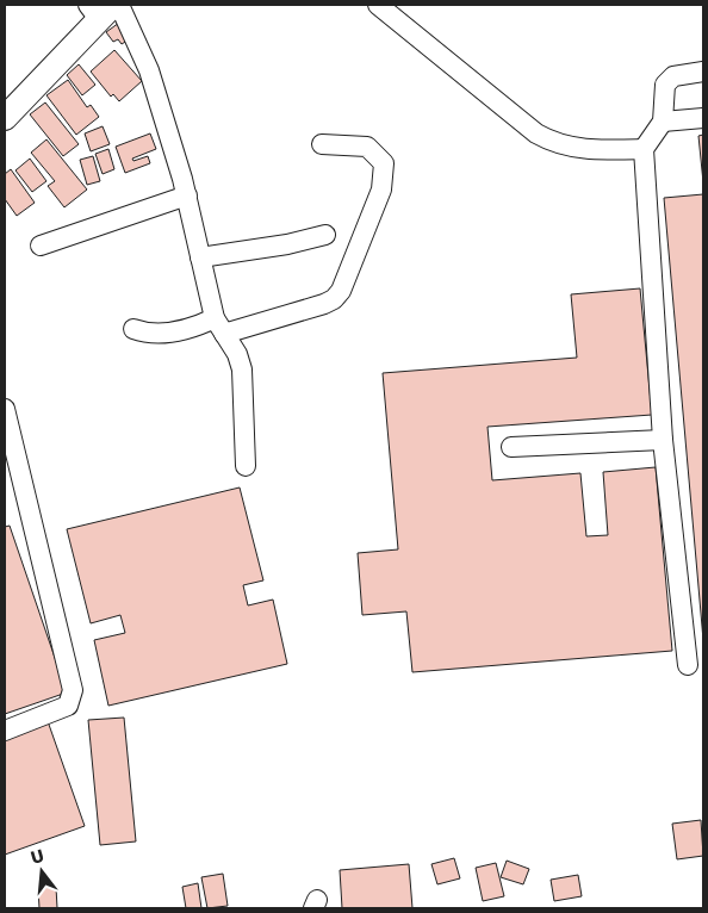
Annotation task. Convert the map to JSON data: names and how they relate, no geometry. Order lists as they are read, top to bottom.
{
  "north": "top"
}
